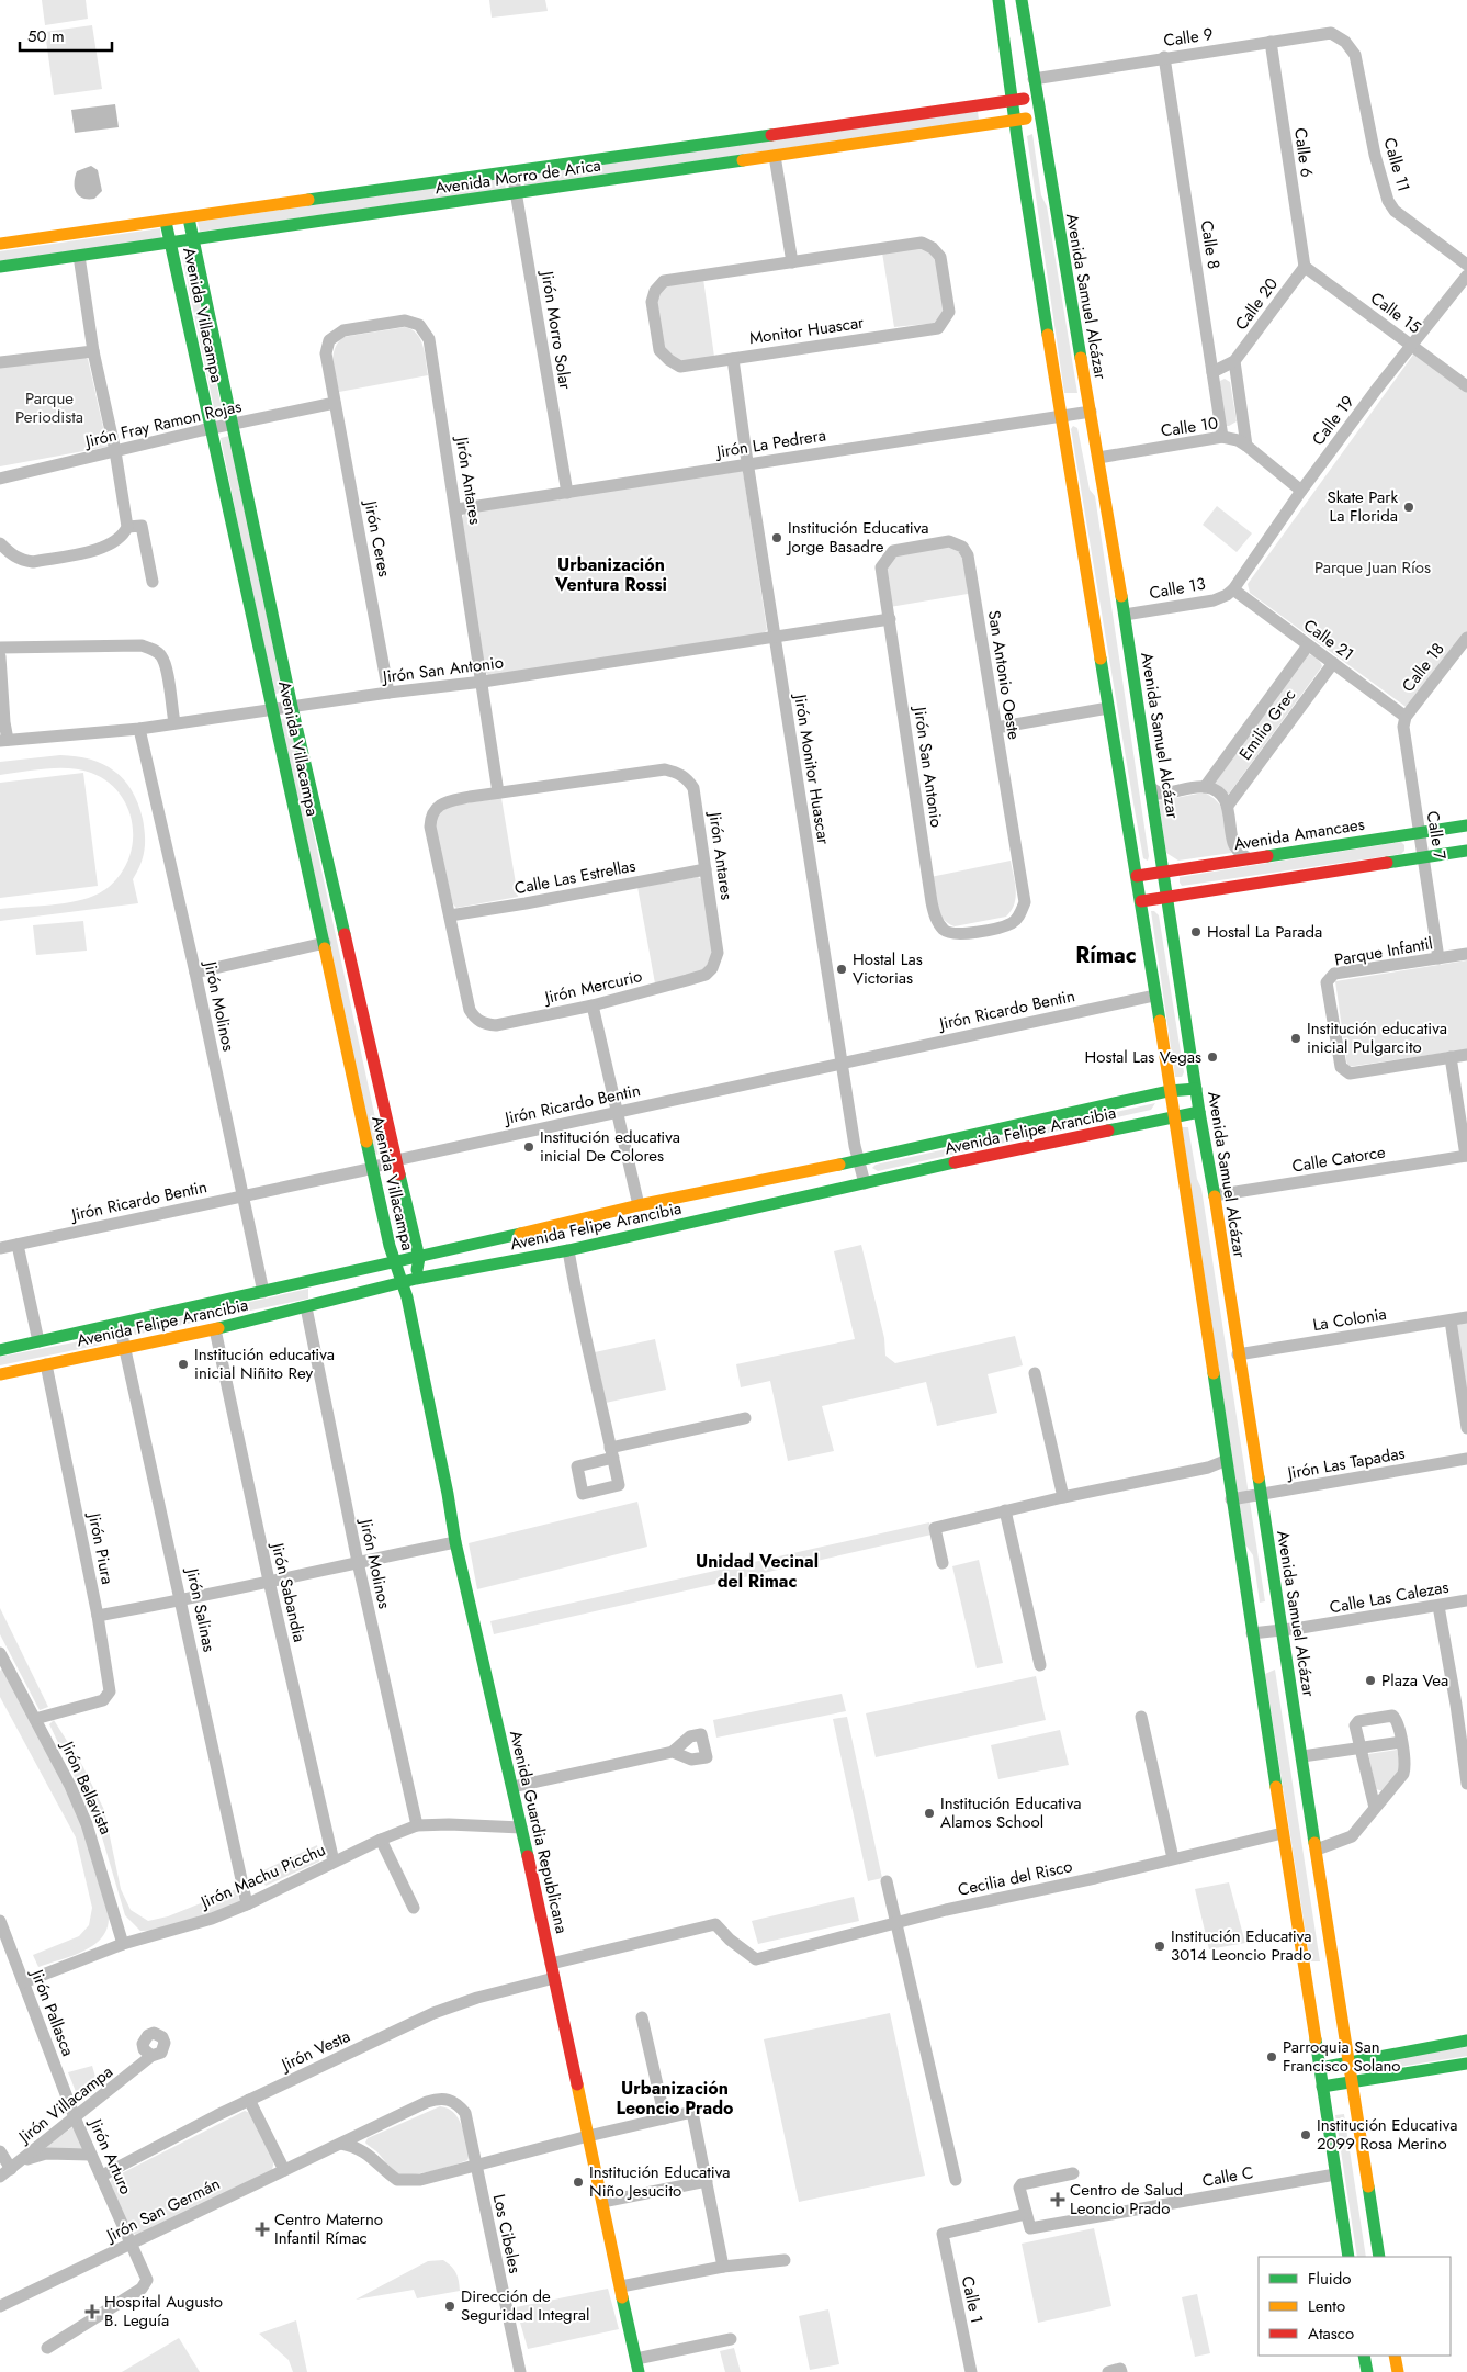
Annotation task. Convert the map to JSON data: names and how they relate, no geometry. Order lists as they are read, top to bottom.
{
  "streets": {
    "main road": [
      "Avenida Morro de Arica",
      "Avenida Samuel Alcázar",
      "Avenida Villacampa",
      "Avenida Amancaes",
      "Avenida Felipe Arancibia",
      "Avenida Guardia Republicana"
    ],
    "street": [
      "Calle 9",
      "Calle 6",
      "Calle 11",
      "Calle 8",
      "Calle 20",
      "Calle 15",
      "Jirón Morro Solar",
      "Monitor Huascar",
      "Calle 19",
      "Jirón Fray Ramon Rojas",
      "Calle 10",
      "Jirón La Pedrera",
      "Jirón Antares",
      "Jirón Ceres",
      "Calle 13",
      "Calle 21",
      "Calle 18",
      "Jirón San Antonio",
      "San Antonio Oeste",
      "Emilio Grec",
      "Jirón Monitor Huascar",
      "Calle 7",
      "Calle Las Estrellas",
      "Parque Infantil",
      "Jirón Mercurio",
      "Jirón Molinos",
      "Jirón Ricardo Bentin",
      "Calle Catorce",
      "La Colonia",
      "Jirón Las Tapadas",
      "Jirón Piura",
      "Jirón Sabandia",
      "Calle Las Calezas",
      "Jirón Salinas",
      "Jirón Bellavista",
      "Jirón Machu Picchu",
      "Cecilia del Risco",
      "Jirón Pallasca",
      "Jirón Vesta",
      "Jirón Villacampa",
      "Jirón Arturo",
      "Calle C",
      "Jirón San Germán",
      "Los Cibeles",
      "Calle 1"
    ]
  },
  "crossings": [
    ["Calle 9", "Calle 6"],
    ["Calle 9", "Calle 11"],
    ["Calle 9", "Calle 8"],
    ["Calle 9", "Avenida Samuel Alcázar"],
    ["Calle 6", "Calle 20"],
    ["Calle 6", "Calle 15"],
    ["Avenida Morro de Arica", "Avenida Samuel Alcázar"],
    ["Avenida Morro de Arica", "Avenida Villacampa"],
    ["Avenida Morro de Arica", "Jirón Morro Solar"],
    ["Calle 8", "Calle 20"],
    ["Calle 8", "Calle 10"],
    ["Avenida Samuel Alcázar", "Calle 10"],
    ["Avenida Samuel Alcázar", "Jirón La Pedrera"],
    ["Avenida Samuel Alcázar", "Calle 13"],
    ["Avenida Samuel Alcázar", "Avenida Amancaes"],
    ["Avenida Samuel Alcázar", "Avenida Felipe Arancibia"],
    ["Avenida Samuel Alcázar", "Calle Catorce"],
    ["Avenida Samuel Alcázar", "La Colonia"],
    ["Avenida Samuel Alcázar", "Jirón Las Tapadas"],
    ["Avenida Samuel Alcázar", "Calle Las Calezas"],
    ["Calle 20", "Calle 15"],
    ["Calle 15", "Calle 19"],
    ["Avenida Villacampa", "Jirón Fray Ramon Rojas"],
    ["Avenida Villacampa", "Jirón San Antonio"],
    ["Avenida Villacampa", "Jirón Ricardo Bentin"],
    ["Avenida Villacampa", "Avenida Felipe Arancibia"],
    ["Avenida Villacampa", "Avenida Guardia Republicana"],
    ["Jirón Morro Solar", "Jirón La Pedrera"],
    ["Monitor Huascar", "Jirón Monitor Huascar"],
    ["Calle 19", "Calle 10"],
    ["Calle 19", "Calle 13"],
    ["Calle 19", "Calle 21"],
    ["Jirón Fray Ramon Rojas", "Jirón Antares"],
    ["Jirón Fray Ramon Rojas", "Jirón Ceres"],
    ["Jirón La Pedrera", "Jirón Antares"],
    ["Jirón La Pedrera", "Jirón Monitor Huascar"],
    ["Jirón Antares", "Jirón Ceres"],
    ["Jirón Antares", "Jirón San Antonio"],
    ["Jirón Antares", "Calle Las Estrellas"],
    ["Jirón Antares", "Jirón Mercurio"],
    ["Jirón Ceres", "Jirón San Antonio"],
    ["Calle 13", "Calle 21"],
    ["Calle 21", "Calle 18"],
    ["Calle 21", "Emilio Grec"],
    ["Calle 21", "Calle 7"],
    ["Calle 18", "Calle 7"],
    ["Jirón San Antonio", "San Antonio Oeste"],
    ["Jirón San Antonio", "Jirón Monitor Huascar"],
    ["Jirón San Antonio", "Jirón Molinos"],
    ["Jirón Monitor Huascar", "Jirón Ricardo Bentin"],
    ["Jirón Monitor Huascar", "Avenida Felipe Arancibia"],
    ["Avenida Amancaes", "Calle 7"],
    ["Calle 7", "Parque Infantil"],
    ["Jirón Molinos", "Jirón Ricardo Bentin"],
    ["Jirón Molinos", "Avenida Felipe Arancibia"],
    ["Jirón Molinos", "Jirón Machu Picchu"],
    ["Avenida Felipe Arancibia", "Jirón Piura"],
    ["Avenida Felipe Arancibia", "Jirón Sabandia"],
    ["Avenida Felipe Arancibia", "Jirón Salinas"],
    ["Avenida Felipe Arancibia", "Avenida Guardia Republicana"],
    ["Jirón Piura", "Jirón Bellavista"],
    ["Jirón Sabandia", "Jirón Machu Picchu"],
    ["Jirón Salinas", "Jirón Machu Picchu"],
    ["Jirón Bellavista", "Jirón Machu Picchu"],
    ["Avenida Guardia Republicana", "Jirón Machu Picchu"],
    ["Avenida Guardia Republicana", "Cecilia del Risco"],
    ["Avenida Guardia Republicana", "Jirón Vesta"],
    ["Jirón Machu Picchu", "Jirón Pallasca"],
    ["Jirón Pallasca", "Jirón Villacampa"],
    ["Jirón Pallasca", "Jirón Arturo"],
    ["Jirón Vesta", "Jirón Arturo"],
    ["Jirón Villacampa", "Jirón Arturo"],
    ["Jirón Arturo", "Jirón San Germán"],
    ["Calle C", "Calle 1"],
    ["Jirón San Germán", "Los Cibeles"]
  ],
  "districts": [
    "Urbanización Ventura Rossi",
    "Rímac",
    "Unidad Vecinal del Rimac",
    "Urbanización Leoncio Prado"
  ],
  "parks": ["Parque Periodista", "Parque Juan Ríos"],
  "places": {
    "other": [
      "Skate Park La Florida",
      "Institución Educativa Jorge Basadre",
      "Hostal La Parada",
      "Hostal Las Victorias",
      "Institución educativa inicial Pulgarcito",
      "Hostal Las Vegas",
      "Institución educativa inicial De Colores",
      "Institución educativa inicial Niñito Rey",
      "Plaza Vea",
      "Institución Educativa Alamos School",
      "Institución Educativa 3014 Leoncio Prado",
      "Parroquia San Francisco Solano",
      "Institución Educativa 2099 Rosa Merino",
      "Institución Educativa Niño Jesucito",
      "Dirección de Seguridad Integral"
    ],
    "health": ["Centro de Salud Leoncio Prado", "Centro Materno Infantil Rímac", "Hospital Augusto B. Leguía"]
  },
  "legend": ["Fluido", "Lento", "Atasco"],
  "scale_bar": "50 m"
}
